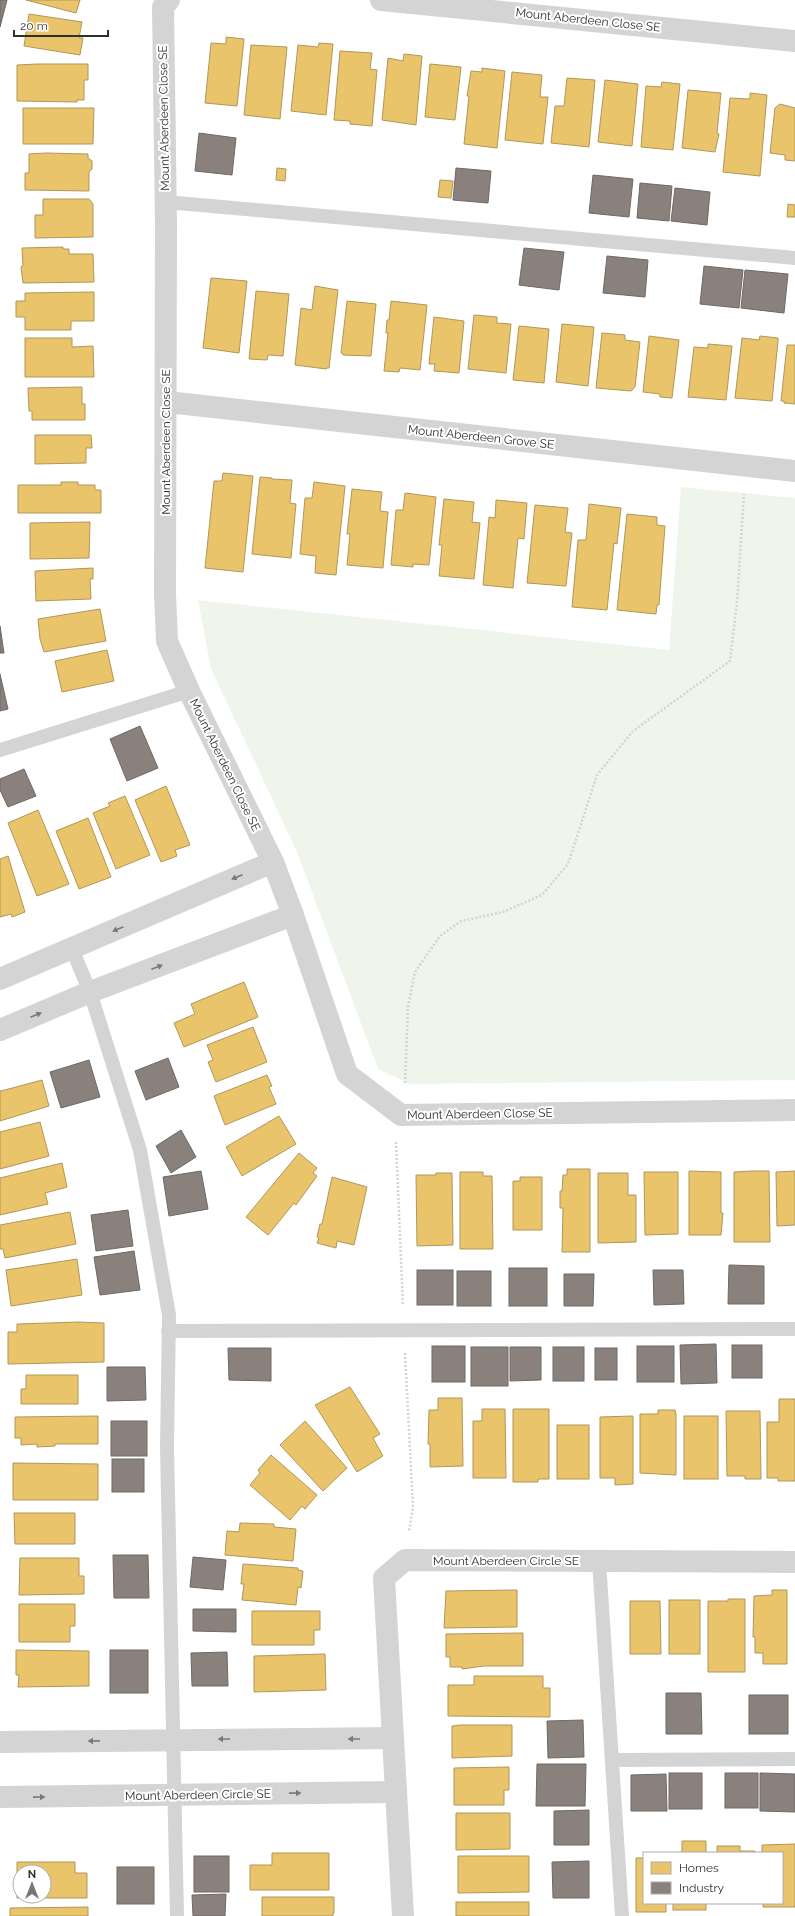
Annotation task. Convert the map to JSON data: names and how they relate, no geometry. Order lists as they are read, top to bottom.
{
  "streets": {
    "street": ["Mount Aberdeen Close SE", "Mount Aberdeen Grove SE", "Mount Aberdeen Circle SE"]
  },
  "crossings": [
    ["Mount Aberdeen Close SE", "Mount Aberdeen Grove SE"]
  ],
  "legend": ["Homes", "Industry"],
  "scale_bar": "20 m",
  "north": "top"
}
